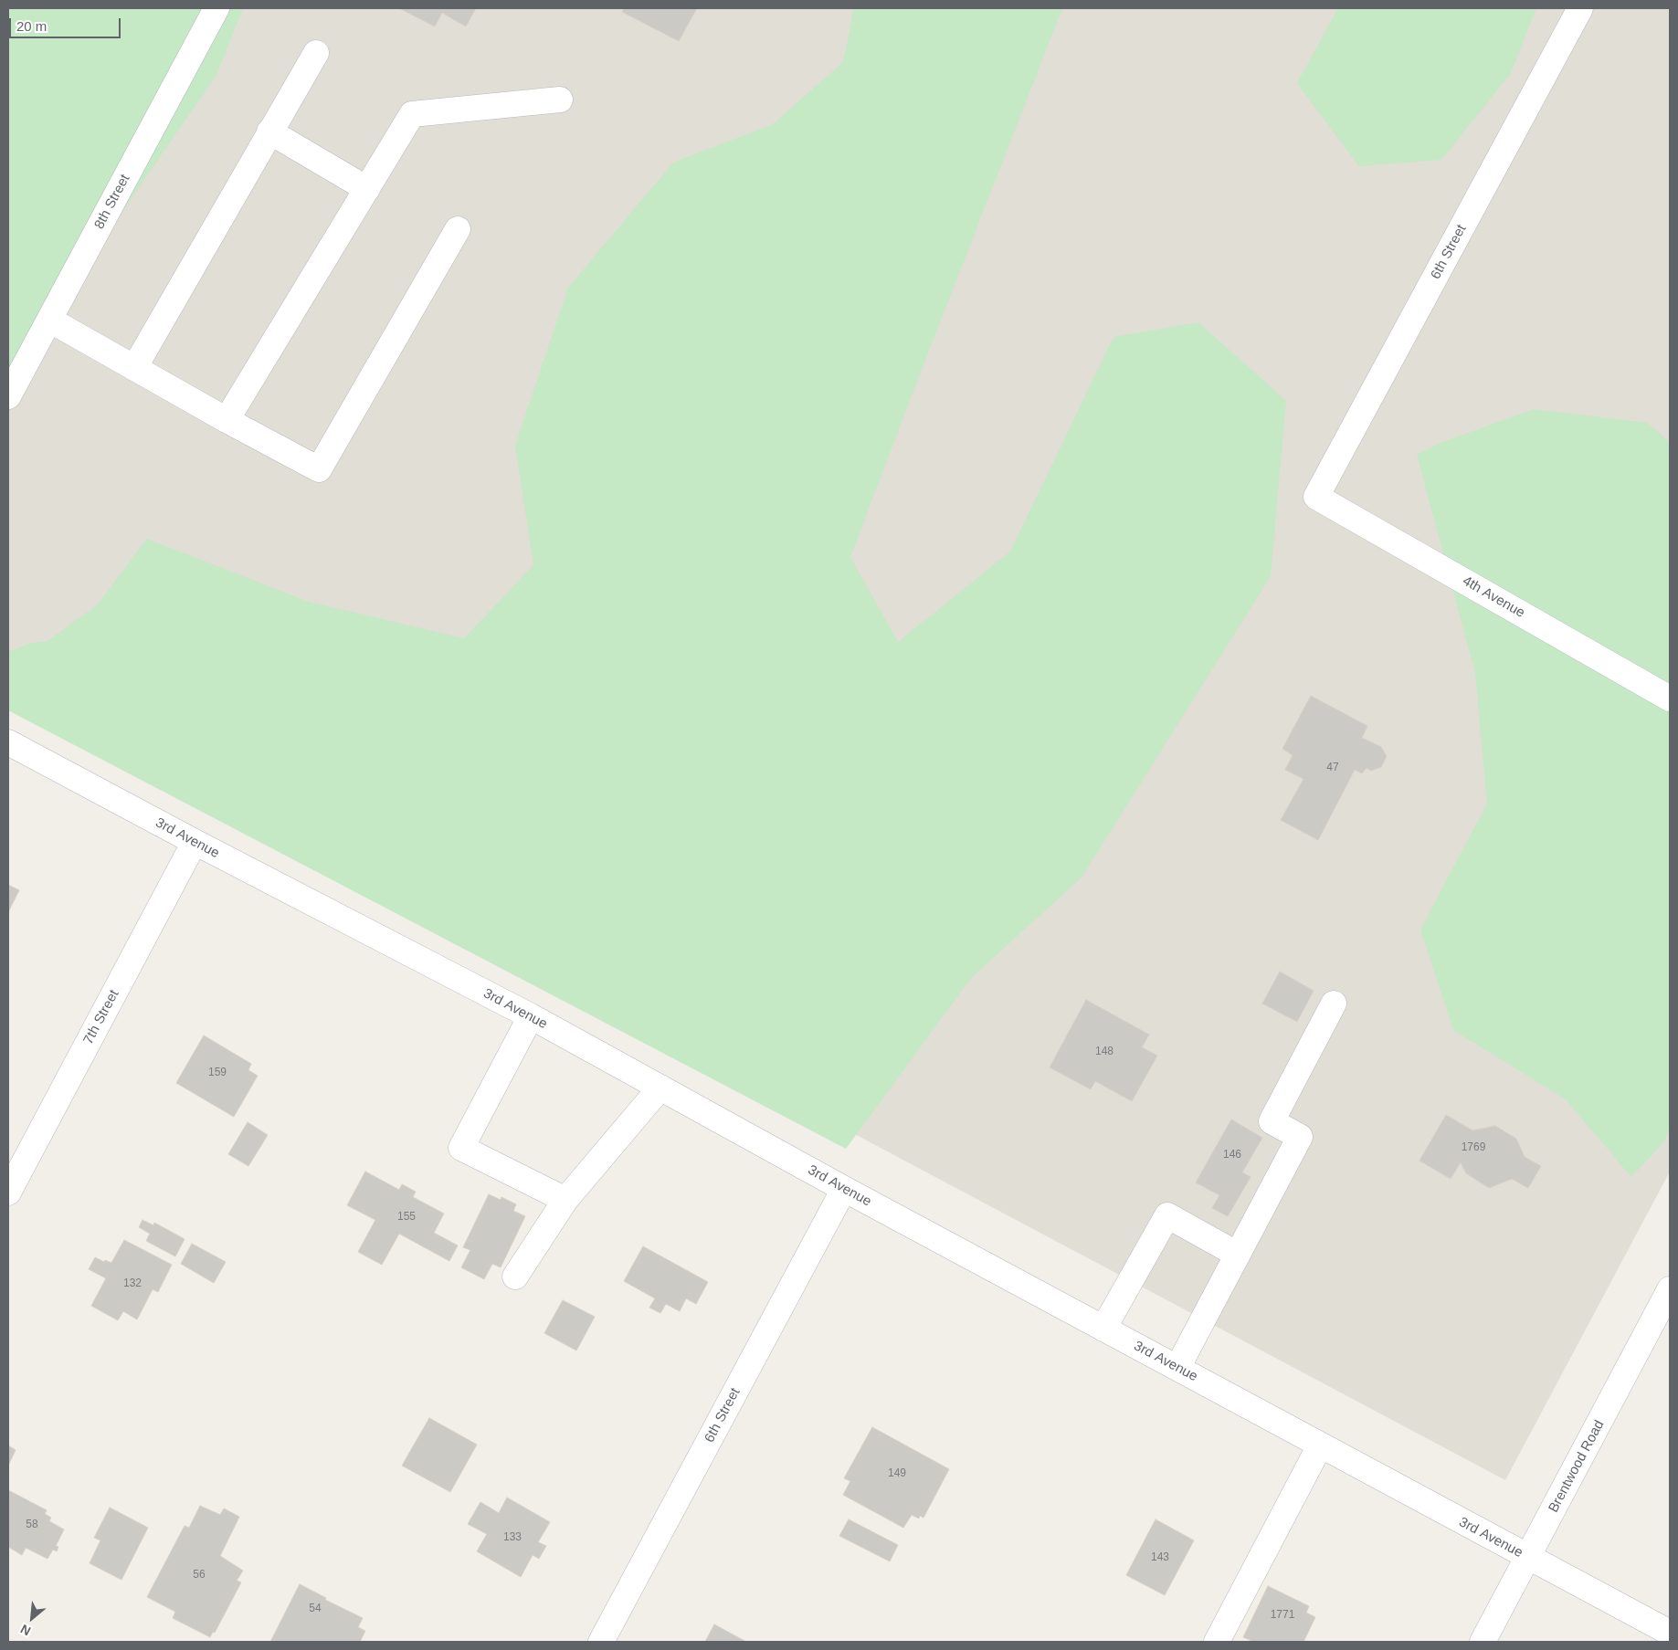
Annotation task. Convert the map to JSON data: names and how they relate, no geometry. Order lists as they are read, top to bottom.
{
  "streets": {
    "street": [
      "8th Street",
      "6th Street",
      "4th Avenue",
      "3rd Avenue",
      "7th Street",
      "Brentwood Road"
    ]
  },
  "crossings": [
    ["6th Street", "4th Avenue"],
    ["6th Street", "3rd Avenue"],
    ["3rd Avenue", "7th Street"],
    ["3rd Avenue", "Brentwood Road"]
  ],
  "house_numbers": [
    "47",
    "148",
    "159",
    "1769",
    "146",
    "155",
    "132",
    "149",
    "58",
    "133",
    "143",
    "56",
    "54",
    "1771"
  ],
  "scale_bar": "20 m",
  "north": "bottom left"
}
